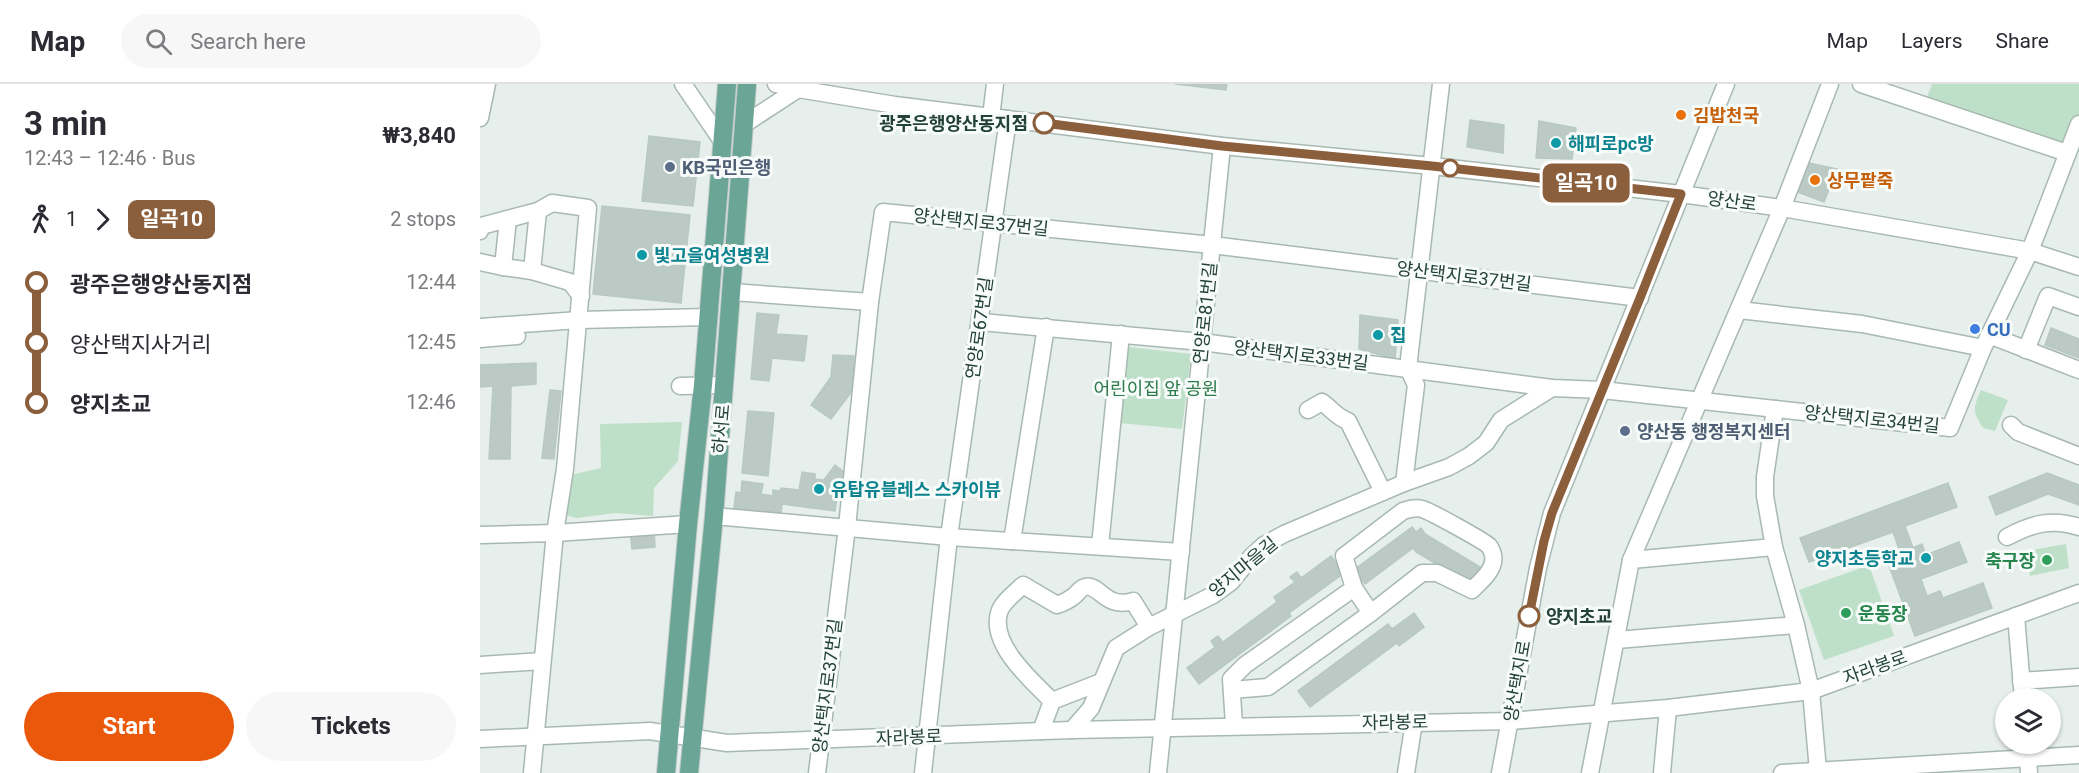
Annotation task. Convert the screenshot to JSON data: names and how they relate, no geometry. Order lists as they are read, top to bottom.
{
  "streets": {
    "main road": ["하서로"],
    "street": [
      "양산로",
      "양산택지로37번길",
      "연양로81번길",
      "연양로67번길",
      "양산택지로33번길",
      "양산택지로34번길",
      "양지마을길",
      "자라봉로",
      "양산택지로"
    ]
  },
  "crossings": [
    ["양산로", "연양로81번길"],
    ["양산로", "연양로67번길"],
    ["양산로", "양산택지로34번길"],
    ["양산로", "양산택지로"],
    ["양산택지로37번길", "연양로81번길"],
    ["양산택지로37번길", "연양로67번길"],
    ["양산택지로37번길", "자라봉로"],
    ["양산택지로37번길", "양산택지로"],
    ["연양로81번길", "양산택지로33번길"],
    ["연양로81번길", "양지마을길"],
    ["연양로81번길", "자라봉로"],
    ["연양로67번길", "양산택지로33번길"],
    ["연양로67번길", "자라봉로"],
    ["양산택지로33번길", "양산택지로34번길"],
    ["양산택지로33번길", "양지마을길"],
    ["양산택지로33번길", "양산택지로"],
    ["양산택지로34번길", "양산택지로"],
    ["하서로", "자라봉로"],
    ["양지마을길", "자라봉로"],
    ["자라봉로", "양산택지로"]
  ],
  "parks": ["어린이집 앞 공원"],
  "places": [
    "김밥천국",
    "광주은행양산동지점",
    "해피로pc방",
    "KB국민은행",
    "상무팥죽",
    "빛고을여성병원",
    "CU",
    "집",
    "양산동 행정복지센터",
    "유탑유블레스 스카이뷰",
    "양지초등학교",
    "축구장",
    "운동장",
    "양지초교"
  ],
  "lines": ["bus line 일곡10"],
  "page": {
    "header": "Map",
    "search": "Search here",
    "nav": ["Map", "Layers", "Share"],
    "heading": ["3 min", "12:43 – 12:46 · Bus", "₩3,840"],
    "on_map": "일곡10",
    "legs": ["1", "일곡10", "2 stops"],
    "list": [
      {
        "name": "광주은행양산동지점",
        "value": "12:44"
      },
      {
        "name": "양산택지사거리",
        "value": "12:45"
      },
      {
        "name": "양지초교",
        "value": "12:46"
      }
    ],
    "buttons": ["Start", "Tickets"]
  }
}
